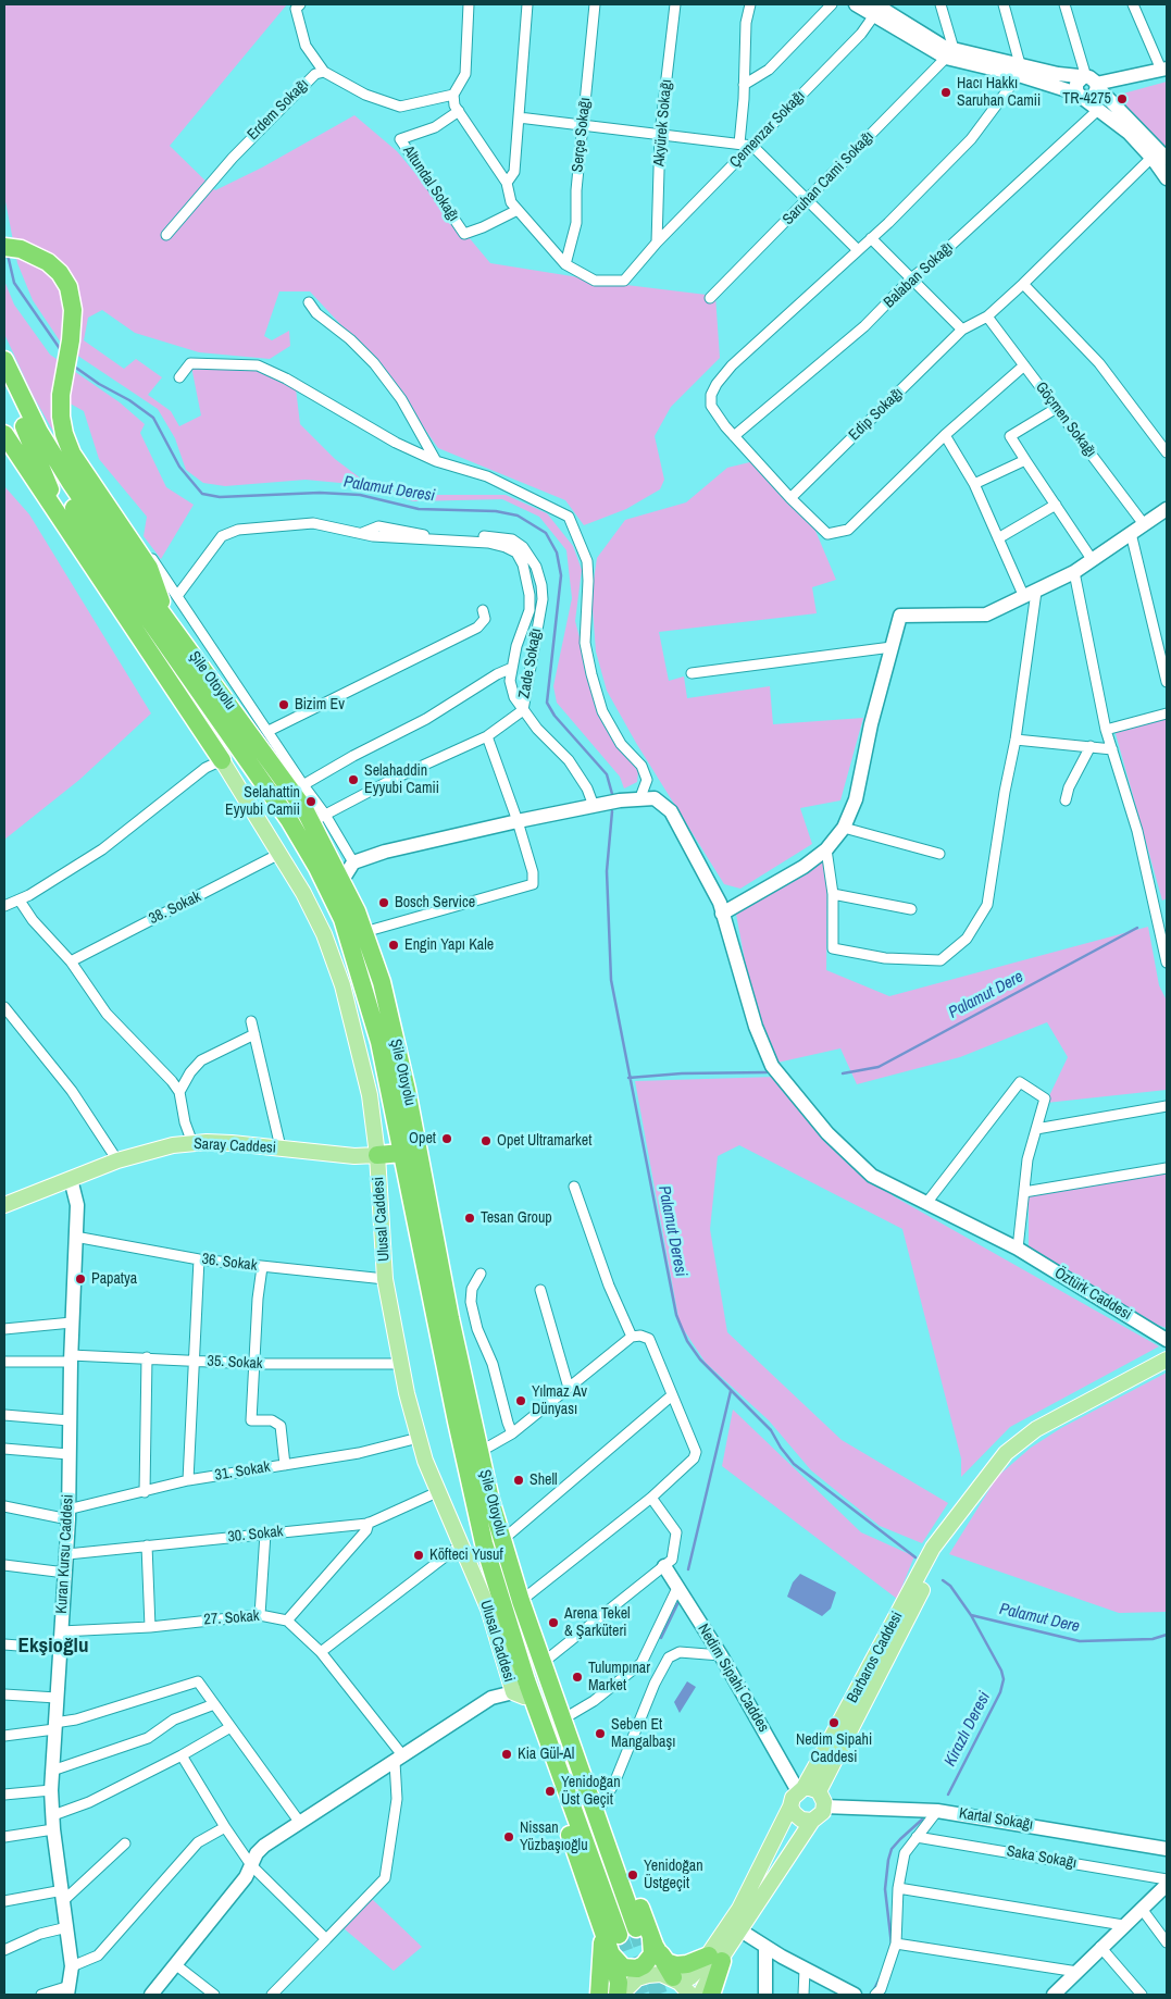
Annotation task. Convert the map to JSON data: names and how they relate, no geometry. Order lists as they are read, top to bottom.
{
  "streets": {
    "highway": ["Şile Otoyolu"],
    "main road": ["Saray Caddesi", "Ulusal Caddesi", "Barbaros Caddesi"],
    "street": [
      "Erdem Sokağı",
      "Akyürek Sokağı",
      "Çemenzar Sokağı",
      "Serçe Sokağı",
      "Saruhan Cami Sokağı",
      "Altundal Sokağı",
      "Balaban Sokağı",
      "Edip Sokağı",
      "Göçmen Sokağı",
      "Zade Sokağı",
      "38. Sokak",
      "36. Sokak",
      "Öztürk Caddesi",
      "35. Sokak",
      "31. Sokak",
      "30. Sokak",
      "Kuran Kursu Caddesi",
      "27. Sokak",
      "Nedim Sipahi Caddes",
      "Kartal Sokağı",
      "Saka Sokağı"
    ]
  },
  "crossings": [
    ["Akyürek Sokağı", "Çemenzar Sokağı"],
    ["Edip Sokağı", "Göçmen Sokağı"],
    ["Zade Sokağı", "Şile Otoyolu"],
    ["38. Sokak", "Ulusal Caddesi"],
    ["Saray Caddesi", "Ulusal Caddesi"],
    ["Saray Caddesi", "Kuran Kursu Caddesi"],
    ["Ulusal Caddesi", "36. Sokak"],
    ["Ulusal Caddesi", "35. Sokak"],
    ["Ulusal Caddesi", "31. Sokak"],
    ["Ulusal Caddesi", "30. Sokak"],
    ["36. Sokak", "Kuran Kursu Caddesi"],
    ["35. Sokak", "Kuran Kursu Caddesi"],
    ["31. Sokak", "Kuran Kursu Caddesi"],
    ["30. Sokak", "Kuran Kursu Caddesi"],
    ["Kuran Kursu Caddesi", "27. Sokak"],
    ["Barbaros Caddesi", "Nedim Sipahi Caddes"],
    ["Barbaros Caddesi", "Kartal Sokağı"],
    ["Nedim Sipahi Caddes", "Kartal Sokağı"]
  ],
  "districts": ["Ekşioğlu"],
  "water": ["Palamut Deresi", "Palamut Dere", "Kirazlı Deresi"],
  "places": [
    "Hacı Hakkı Saruhan Camii",
    "TR-4275",
    "Bizim Ev",
    "Selahaddin Eyyubi Camii",
    "Selahattin Eyyubi Camii",
    "Bosch Service",
    "Engin Yapı Kale",
    "Opet",
    "Opet Ultramarket",
    "Tesan Group",
    "Papatya",
    "Yılmaz Av Dünyası",
    "Shell",
    "Köfteci Yusuf",
    "Arena Tekel & Şarküteri",
    "Tulumpınar Market",
    "Nedim Sipahi Caddesi",
    "Seben Et Mangalbaşı",
    "Kia Gül-Al",
    "Yenidoğan Üst Geçit",
    "Nissan Yüzbaşıoğlu",
    "Yenidoğan Üstgeçit"
  ]
}
